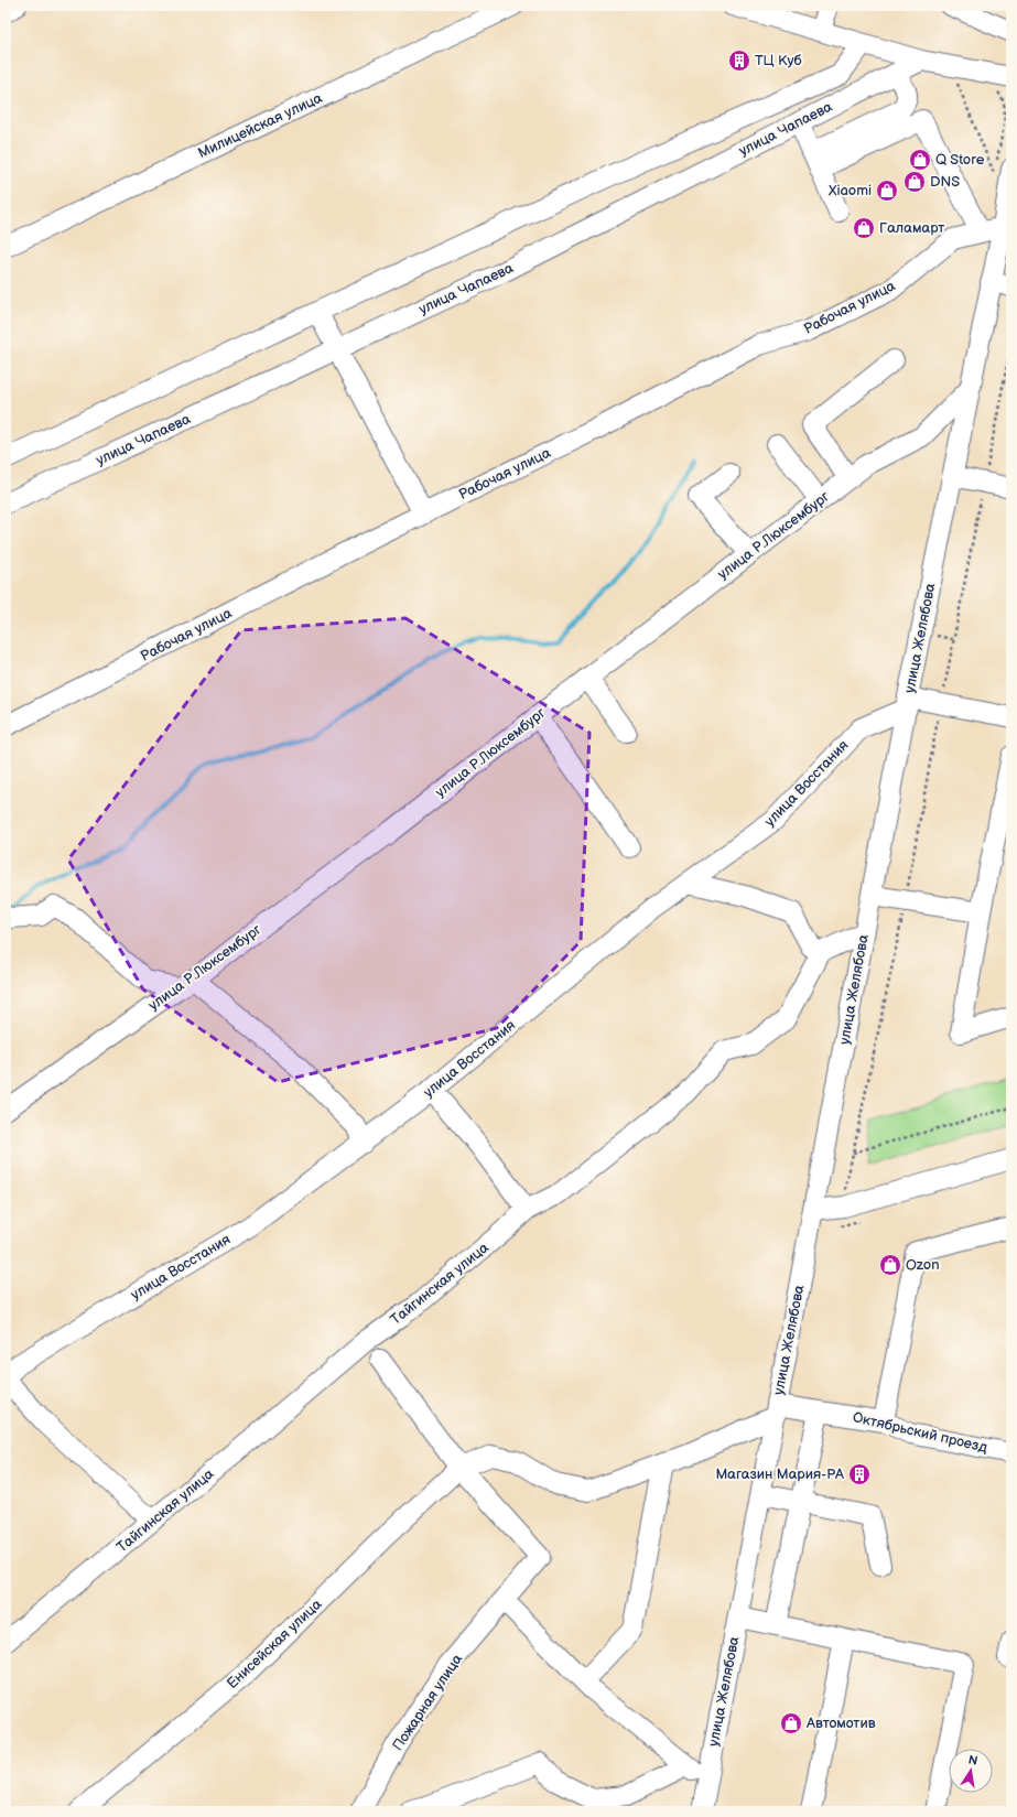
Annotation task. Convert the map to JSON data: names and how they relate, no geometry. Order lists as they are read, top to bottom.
{
  "streets": {
    "street": [
      "Милицейская улица",
      "улица Чапаева",
      "Рабочая улица",
      "улица Р.Люксембург",
      "улица Желябова",
      "улица Восстания",
      "Тайгинская улица",
      "Октябрьский проезд",
      "Енисейская улица",
      "Пожарная улица"
    ]
  },
  "crossings": [
    ["Рабочая улица", "улица Желябова"],
    ["улица Р.Люксембург", "улица Желябова"],
    ["улица Желябова", "улица Восстания"],
    ["улица Желябова", "Октябрьский проезд"],
    ["Енисейская улица", "Пожарная улица"]
  ],
  "places": {
    "building": ["ТЦ Куб", "Магазин Мария-РА"],
    "shop": [
      "Q Store",
      "DNS",
      "Xiaomi",
      "Галамарт",
      "Ozon",
      "Автомотив"
    ]
  },
  "north": "top"
}
